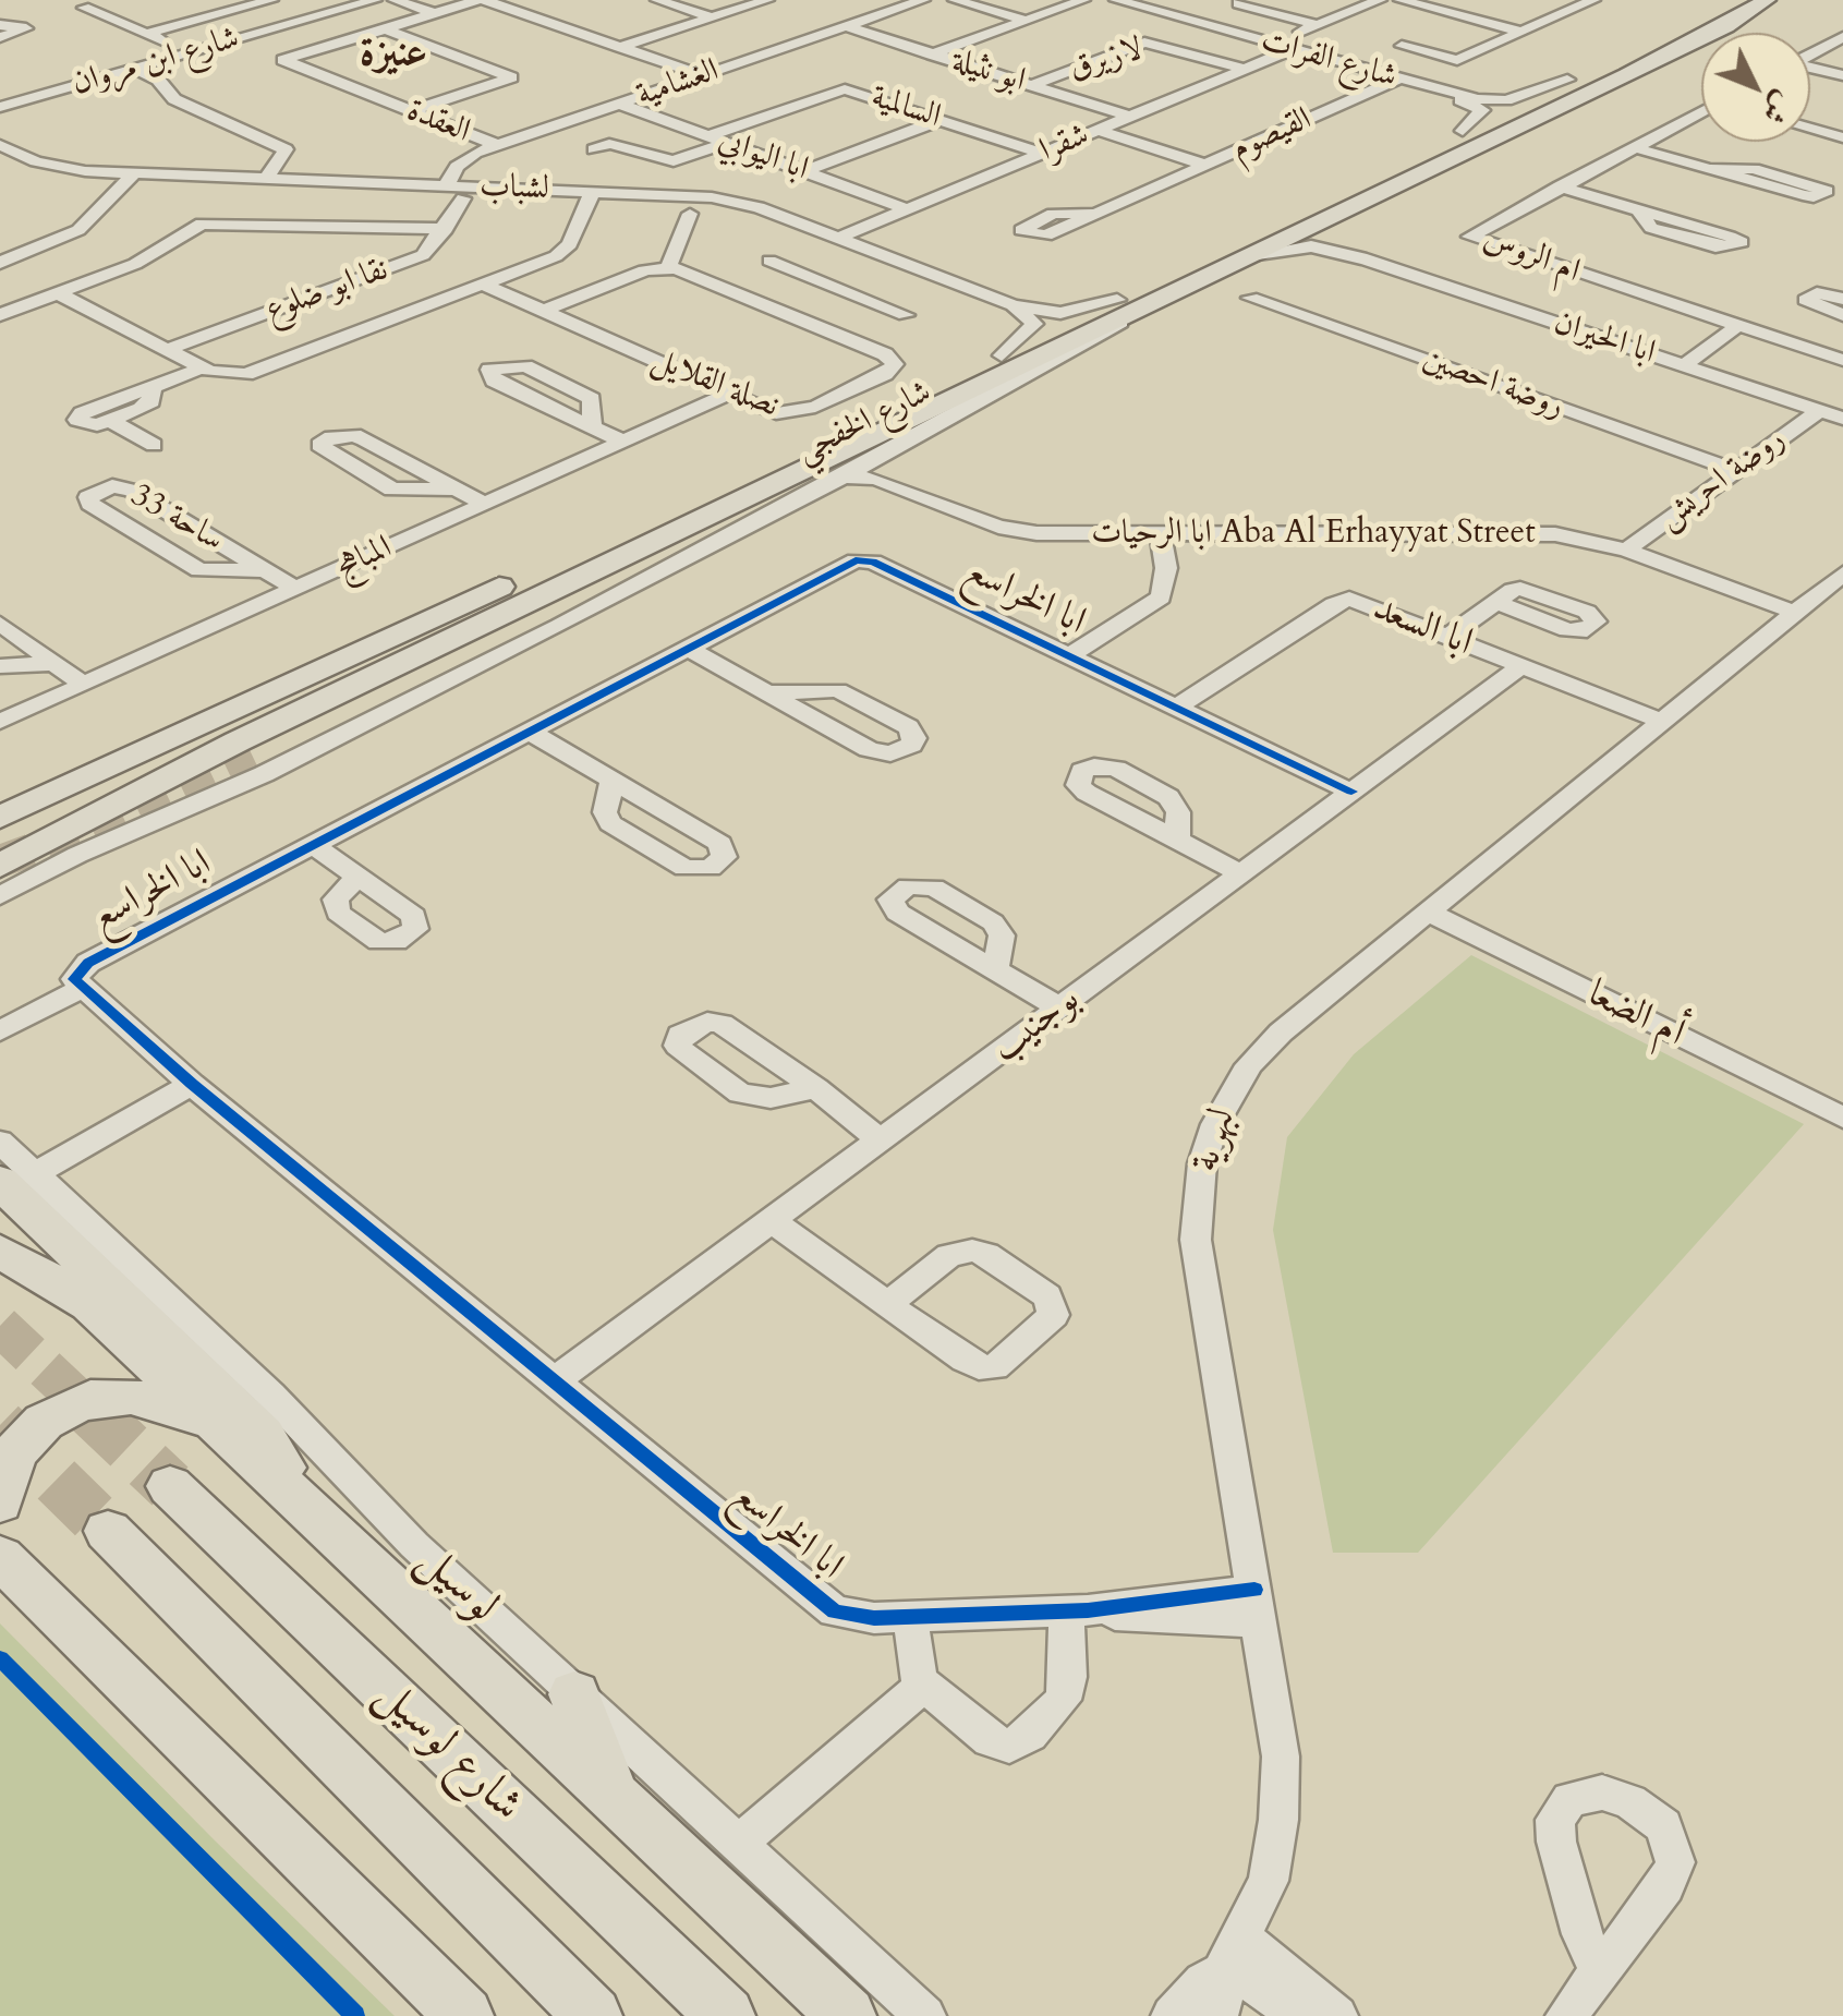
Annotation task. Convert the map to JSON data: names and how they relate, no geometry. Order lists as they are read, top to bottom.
{
  "streets": {
    "highway": ["شارع الخفجي", "شارع لوسيل"],
    "street": [
      "لازيرق",
      "شارع الفرات",
      "شارع ابن مروان",
      "ابو نثيلة",
      "الغشامية",
      "السالمية",
      "العقدة",
      "القيصوم",
      "شقرا",
      "ابا اليوابي",
      "لشباب",
      "ام الروس",
      "نقا ابو ضلوع",
      "ابا الحيران",
      "نصلة القلايل",
      "روضة احصين",
      "روضة احريش",
      "ساحة 33",
      "ابا الرحيات Aba Al Erhayyat Street",
      "المباهج",
      "ابا الخراسع",
      "ابا السعد",
      "أم الضعا",
      "بوجنيب",
      "لبهرية",
      "لوسيل"
    ]
  },
  "crossings": [
    ["لازيرق", "ابو نثيلة"],
    ["لازيرق", "شقرا"],
    ["شارع الفرات", "القيصوم"],
    ["شارع الفرات", "شقرا"],
    ["شارع الفرات", "شارع الخفجي"],
    ["ابو نثيلة", "الغشامية"],
    ["ابو نثيلة", "شقرا"],
    ["الغشامية", "العقدة"],
    ["الغشامية", "ابا اليوابي"],
    ["الغشامية", "لشباب"],
    ["السالمية", "شقرا"],
    ["السالمية", "ابا اليوابي"],
    ["القيصوم", "شقرا"],
    ["شقرا", "ابا اليوابي"],
    ["شقرا", "لشباب"],
    ["لشباب", "شارع الخفجي"],
    ["ابا الحيران", "شارع الخفجي"],
    ["ابا الحيران", "روضة احريش"],
    ["نصلة القلايل", "المباهج"],
    ["روضة احصين", "روضة احريش"],
    ["روضة احريش", "ابا الرحيات Aba Al Erhayyat Street"],
    ["ساحة 33", "المباهج"],
    ["ابا الرحيات Aba Al Erhayyat Street", "لبهرية"],
    ["ابا الخراسع", "ابا السعد"],
    ["ابا الخراسع", "بوجنيب"],
    ["ابا الخراسع", "لبهرية"],
    ["ابا السعد", "بوجنيب"],
    ["ابا السعد", "لبهرية"],
    ["أم الضعا", "لبهرية"]
  ],
  "districts": ["عنيزة"],
  "north": "bottom right"
}
